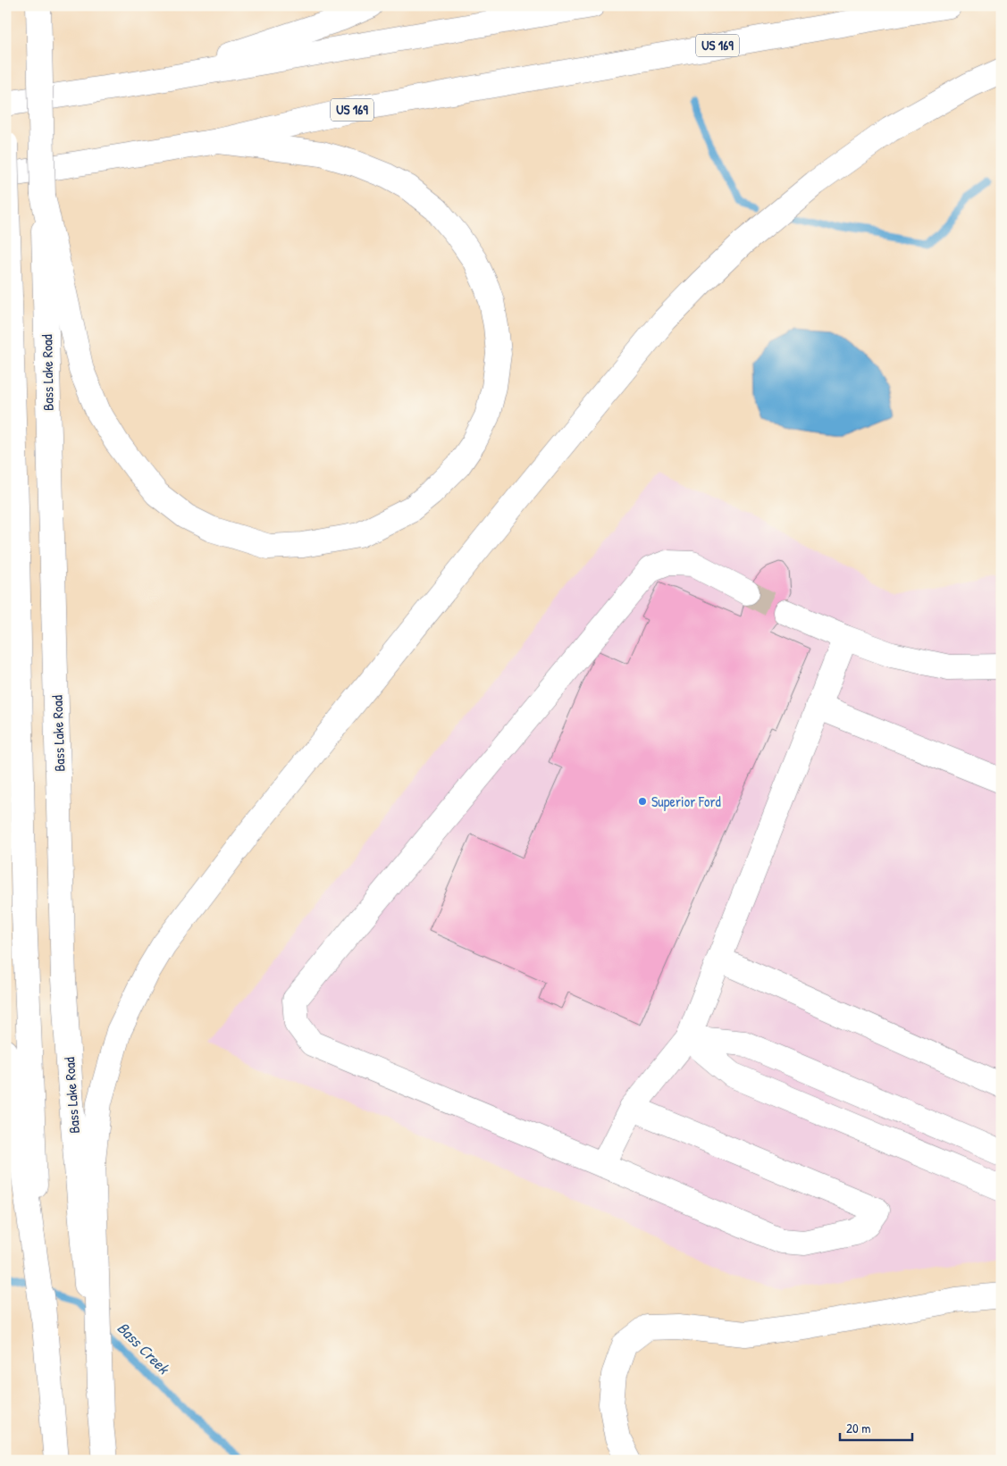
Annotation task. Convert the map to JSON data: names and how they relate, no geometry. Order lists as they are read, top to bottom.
{
  "streets": {
    "main road": ["US 169", "Bass Lake Road"]
  },
  "water": ["Bass Creek"],
  "places": ["Superior Ford"],
  "scale_bar": "20 m"
}
